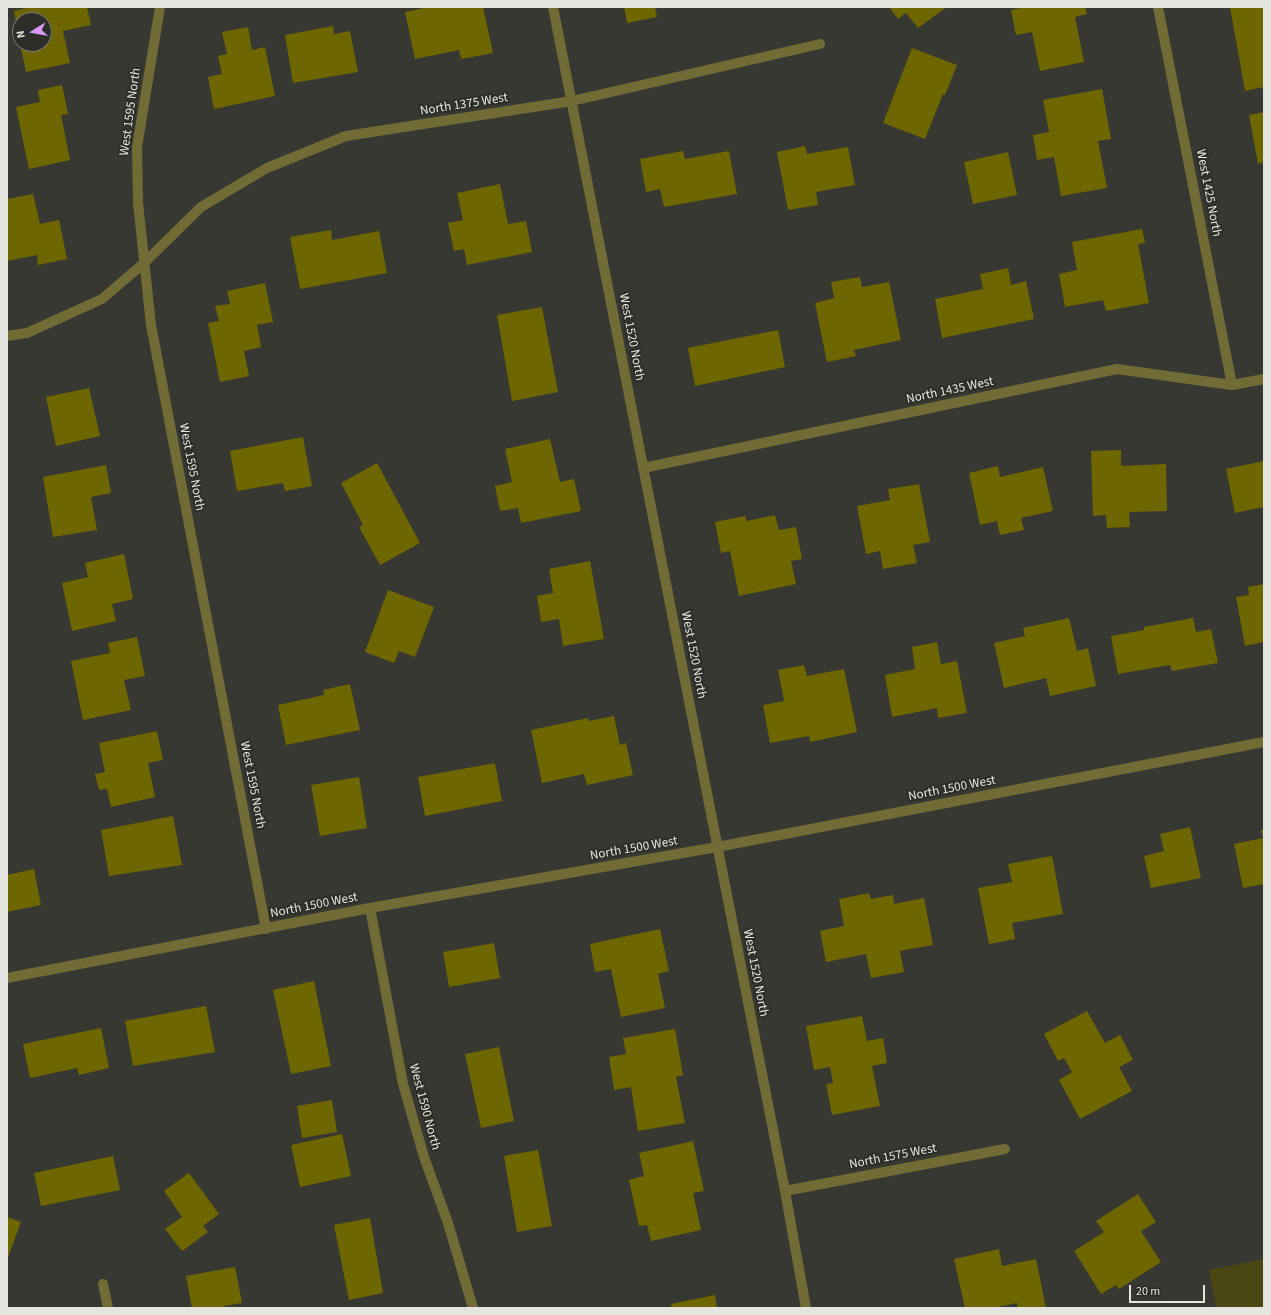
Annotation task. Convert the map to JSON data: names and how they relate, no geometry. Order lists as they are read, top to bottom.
{
  "streets": {
    "street": [
      "North 1375 West",
      "West 1595 North",
      "West 1425 North",
      "West 1520 North",
      "North 1435 West",
      "North 1500 West",
      "West 1590 North",
      "North 1575 West"
    ]
  },
  "crossings": [
    ["North 1375 West", "West 1595 North"],
    ["North 1375 West", "West 1520 North"],
    ["West 1595 North", "North 1500 West"],
    ["West 1425 North", "North 1435 West"],
    ["West 1520 North", "North 1435 West"],
    ["West 1520 North", "North 1500 West"],
    ["West 1520 North", "North 1575 West"],
    ["North 1500 West", "West 1590 North"]
  ],
  "scale_bar": "20 m",
  "north": "left"
}
